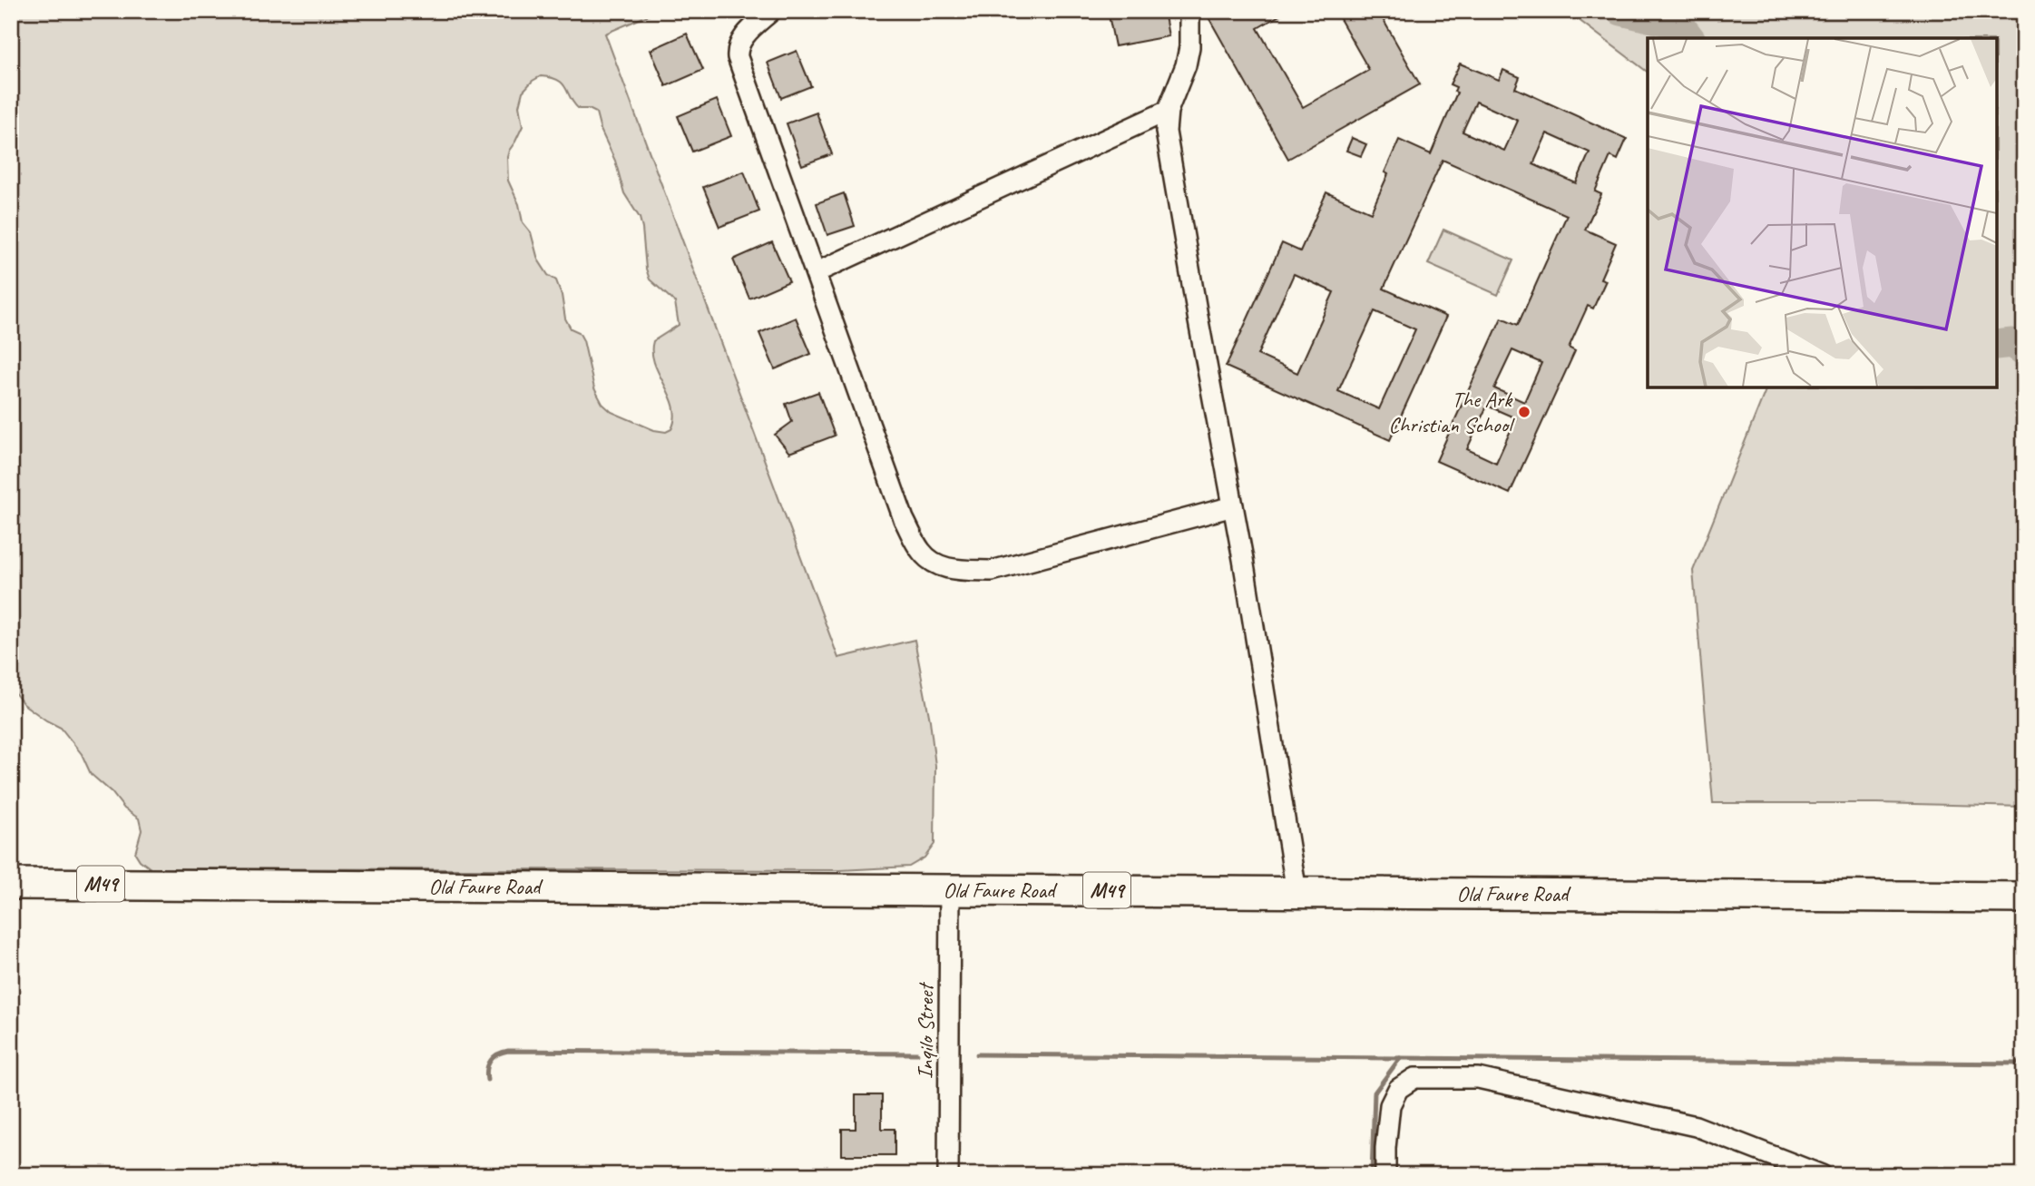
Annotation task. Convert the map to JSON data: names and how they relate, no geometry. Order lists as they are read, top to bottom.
{
  "streets": {
    "main road": ["M49", "Old Faure Road"],
    "street": ["Inqilo Street"]
  },
  "crossings": [
    ["Old Faure Road", "Inqilo Street"]
  ],
  "places": ["The Ark Christian School"]
}
